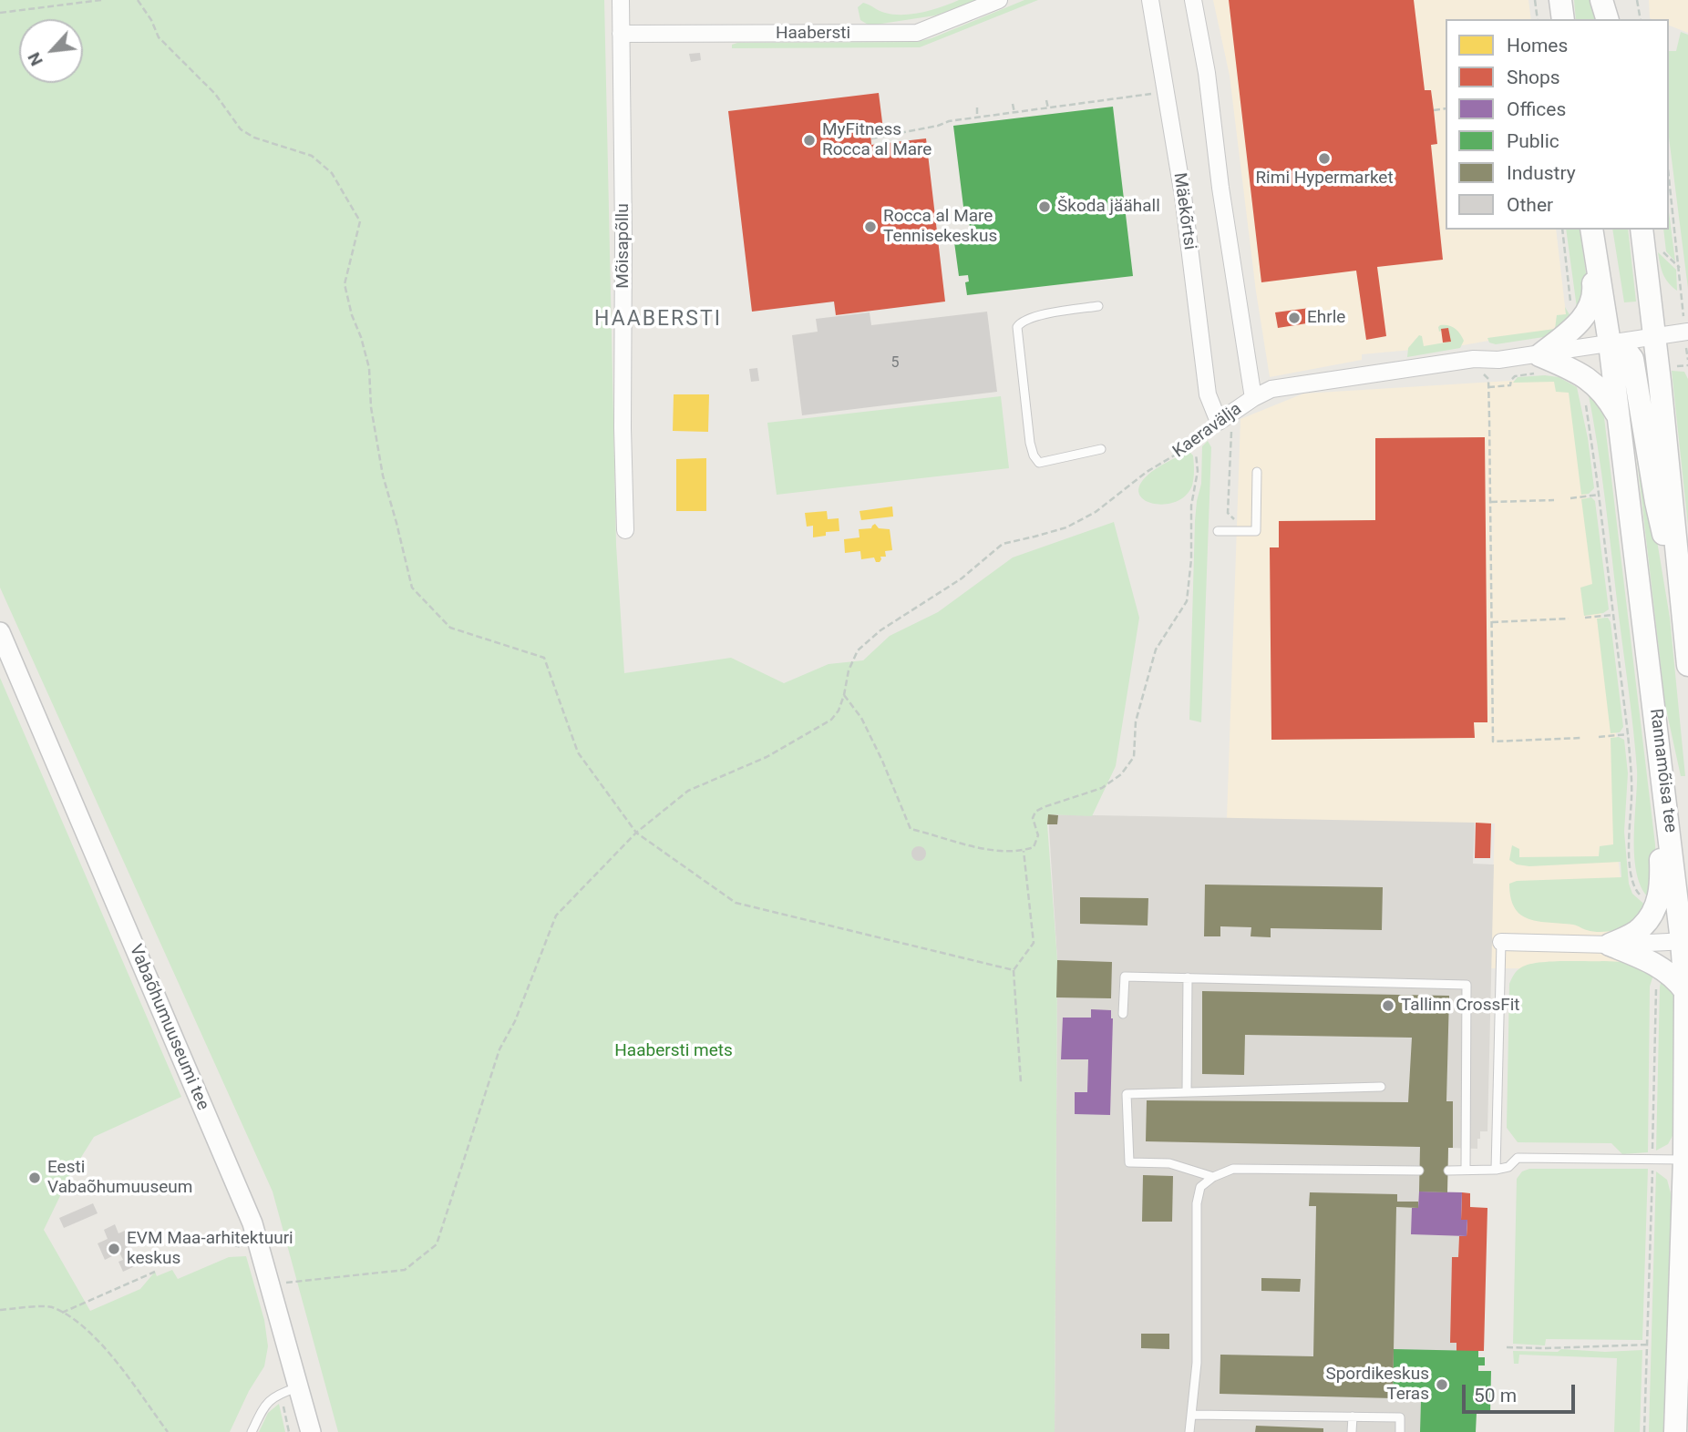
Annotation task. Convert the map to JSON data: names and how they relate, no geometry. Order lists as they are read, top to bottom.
{
  "streets": {
    "main road": ["Rannamõisa tee"],
    "street": [
      "Haabersti",
      "Mäekõrtsi",
      "Mõisapõllu",
      "Kaeravälja",
      "Vabaõhumuuseumi tee"
    ]
  },
  "crossings": [
    ["Haabersti", "Mõisapõllu"],
    ["Mäekõrtsi", "Kaeravälja"],
    ["Kaeravälja", "Rannamõisa tee"]
  ],
  "districts": ["HAABERSTI"],
  "parks": ["Haabersti mets"],
  "places": [
    "MyFitness Rocca al Mare",
    "Rimi Hypermarket",
    "Škoda jäähall",
    "Rocca al Mare Tennisekeskus",
    "Ehrle",
    "Tallinn CrossFit",
    "Eesti Vabaõhumuuseum",
    "EVM Maa-arhitektuuri keskus",
    "Spordikeskus Teras"
  ],
  "house_numbers": ["5"],
  "legend": [
    "Homes",
    "Shops",
    "Offices",
    "Public",
    "Industry",
    "Other"
  ],
  "scale_bar": "50 m",
  "north": "bottom left"
}
